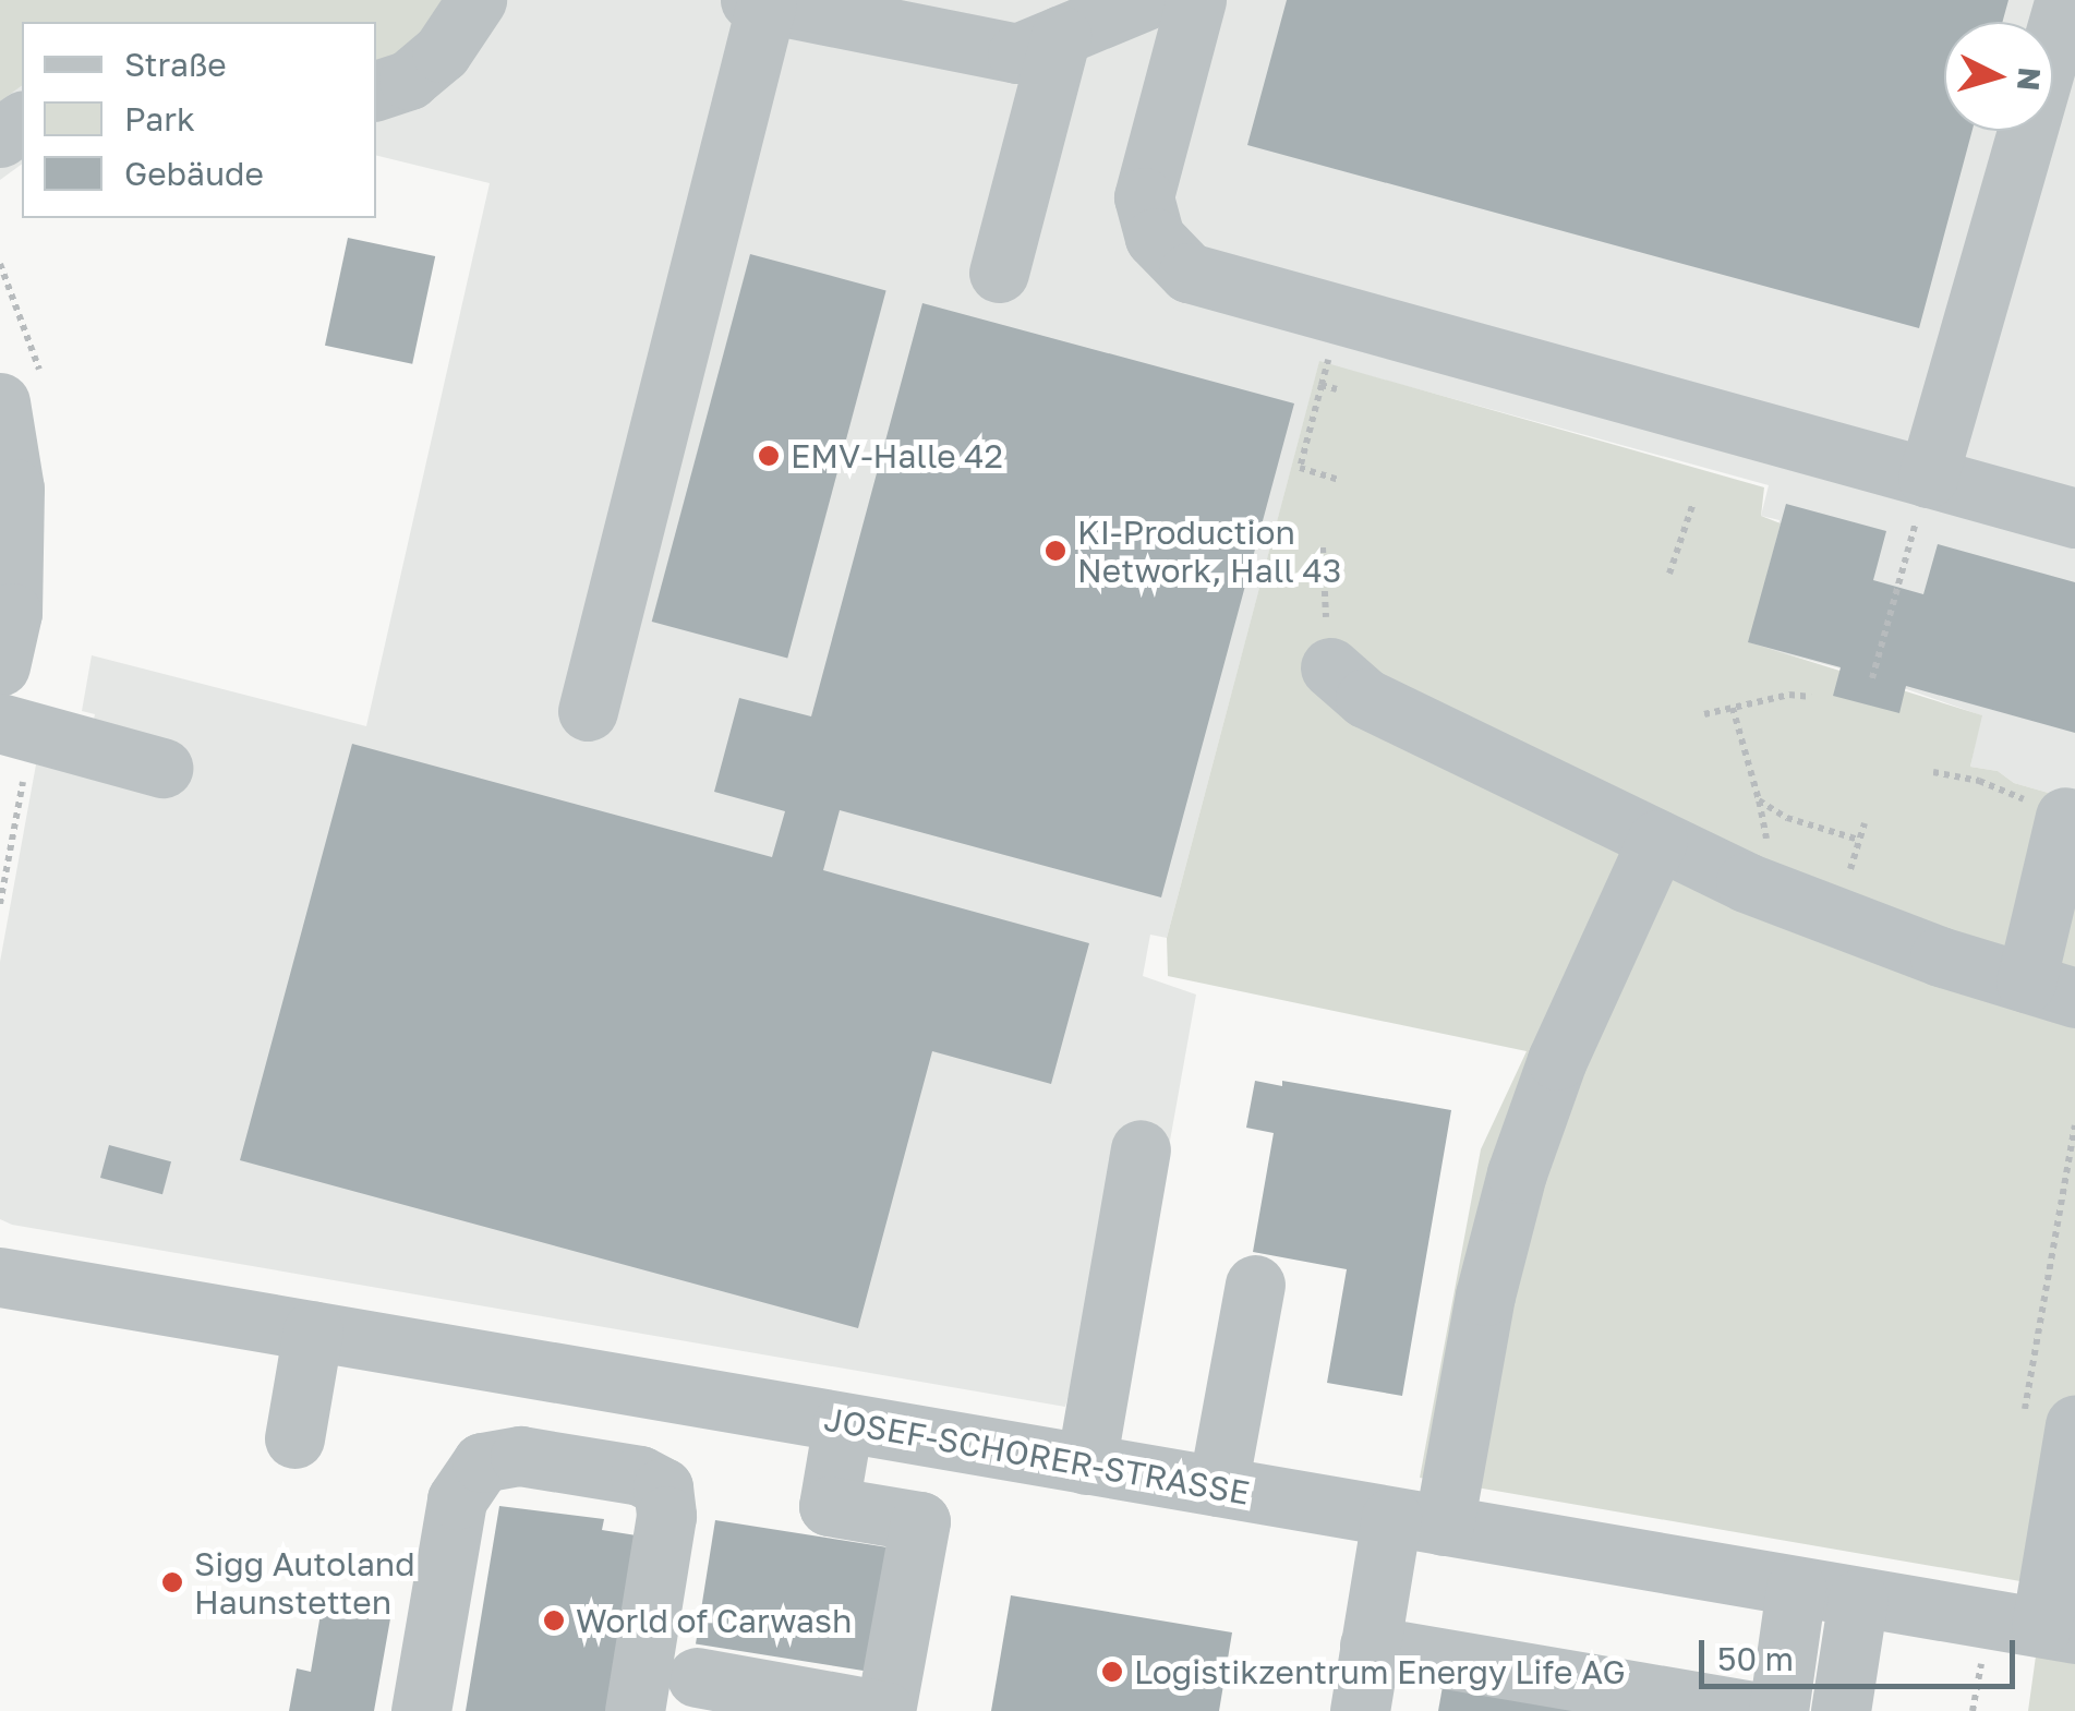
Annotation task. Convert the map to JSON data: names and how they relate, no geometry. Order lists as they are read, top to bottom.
{
  "streets": {
    "street": ["JOSEF-SCHORER-STRASSE"]
  },
  "places": [
    "EMV-Halle 42",
    "KI-Production Network, Hall 43",
    "Sigg Autoland Haunstetten",
    "World of Carwash",
    "Logistikzentrum Energy Life AG"
  ],
  "legend": ["Straße", "Park", "Gebäude"],
  "scale_bar": "50 m",
  "north": "right"
}
